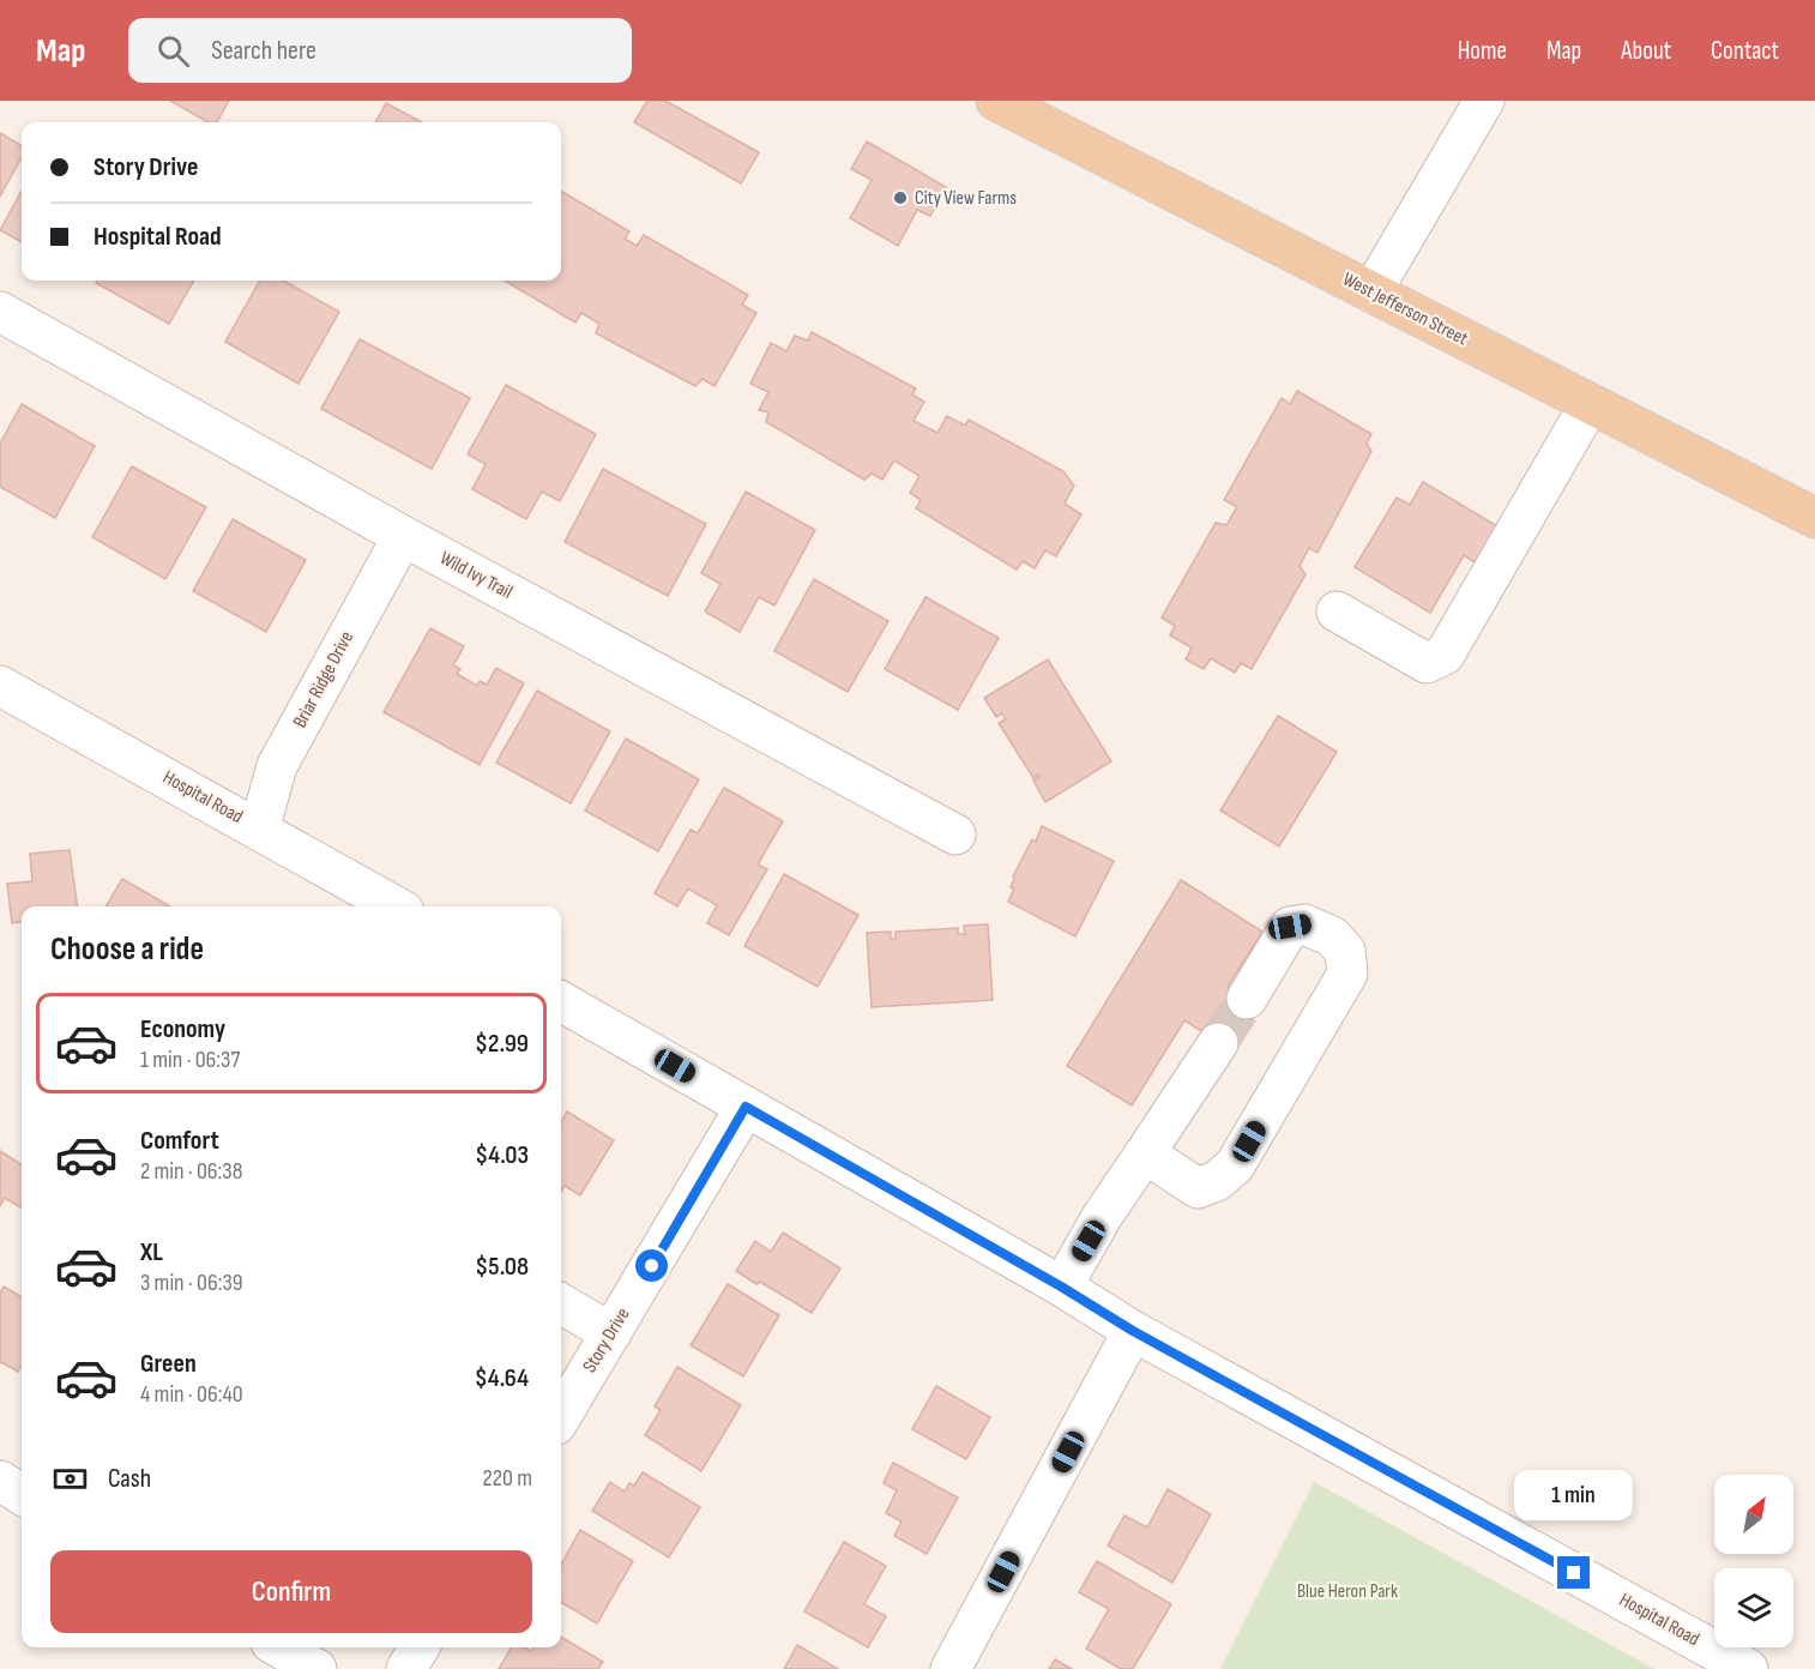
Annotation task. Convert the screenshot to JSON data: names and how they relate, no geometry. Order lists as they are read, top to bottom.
{
  "streets": {
    "main road": ["West Jefferson Street"],
    "street": [
      "Wild Ivy Trail",
      "Briar Ridge Drive",
      "Hospital Road",
      "Story Drive"
    ]
  },
  "crossings": [
    ["Wild Ivy Trail", "Briar Ridge Drive"],
    ["Briar Ridge Drive", "Hospital Road"],
    ["Hospital Road", "Story Drive"]
  ],
  "parks": ["Blue Heron Park"],
  "places": ["City View Farms"],
  "north": "top right",
  "page": {
    "header": "Map",
    "search": "Search here",
    "nav": [
      "Home",
      "Map",
      "About",
      "Contact"
    ],
    "banner": ["Story Drive", "Hospital Road"],
    "heading": "Choose a ride",
    "list": [
      {
        "name": "Economy",
        "note": "1 min · 06:37",
        "value": "$2.99"
      },
      {
        "name": "Comfort",
        "note": "2 min · 06:38",
        "value": "$4.03"
      },
      {
        "name": "XL",
        "note": "3 min · 06:39",
        "value": "$5.08"
      },
      {
        "name": "Green",
        "note": "4 min · 06:40",
        "value": "$4.64"
      }
    ],
    "pay": ["Cash", "220 m"],
    "bubble": "1 min",
    "buttons": "Confirm"
  }
}
